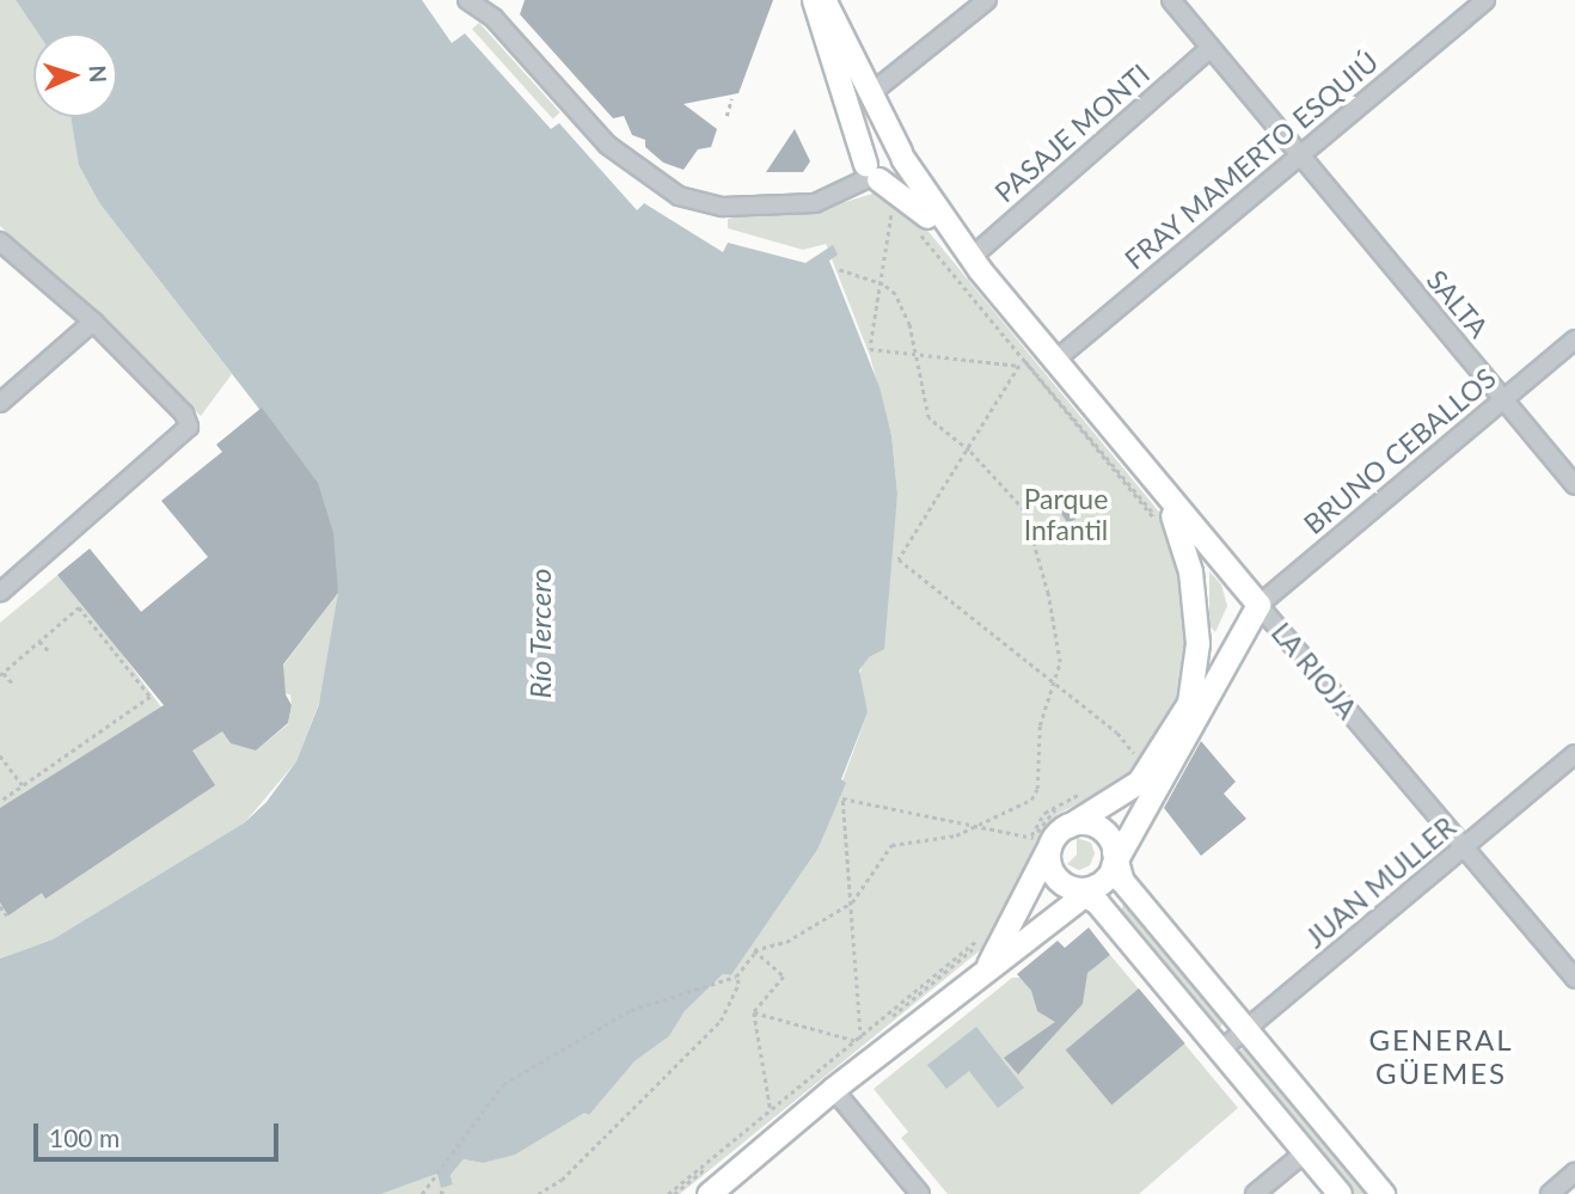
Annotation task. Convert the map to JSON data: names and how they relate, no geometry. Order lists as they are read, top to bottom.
{
  "streets": {
    "main road": ["LA RIOJA"],
    "street": [
      "PASAJE MONTI",
      "FRAY MAMERTO ESQUIÚ",
      "SALTA",
      "BRUNO CEBALLOS",
      "JUAN MULLER"
    ]
  },
  "crossings": [
    ["PASAJE MONTI", "SALTA"],
    ["PASAJE MONTI", "LA RIOJA"],
    ["FRAY MAMERTO ESQUIÚ", "SALTA"],
    ["FRAY MAMERTO ESQUIÚ", "LA RIOJA"],
    ["SALTA", "BRUNO CEBALLOS"],
    ["BRUNO CEBALLOS", "LA RIOJA"],
    ["LA RIOJA", "JUAN MULLER"]
  ],
  "districts": ["GENERAL GÜEMES"],
  "water": ["Río Tercero"],
  "parks": ["Parque Infantil"],
  "scale_bar": "100 m",
  "north": "right"
}
